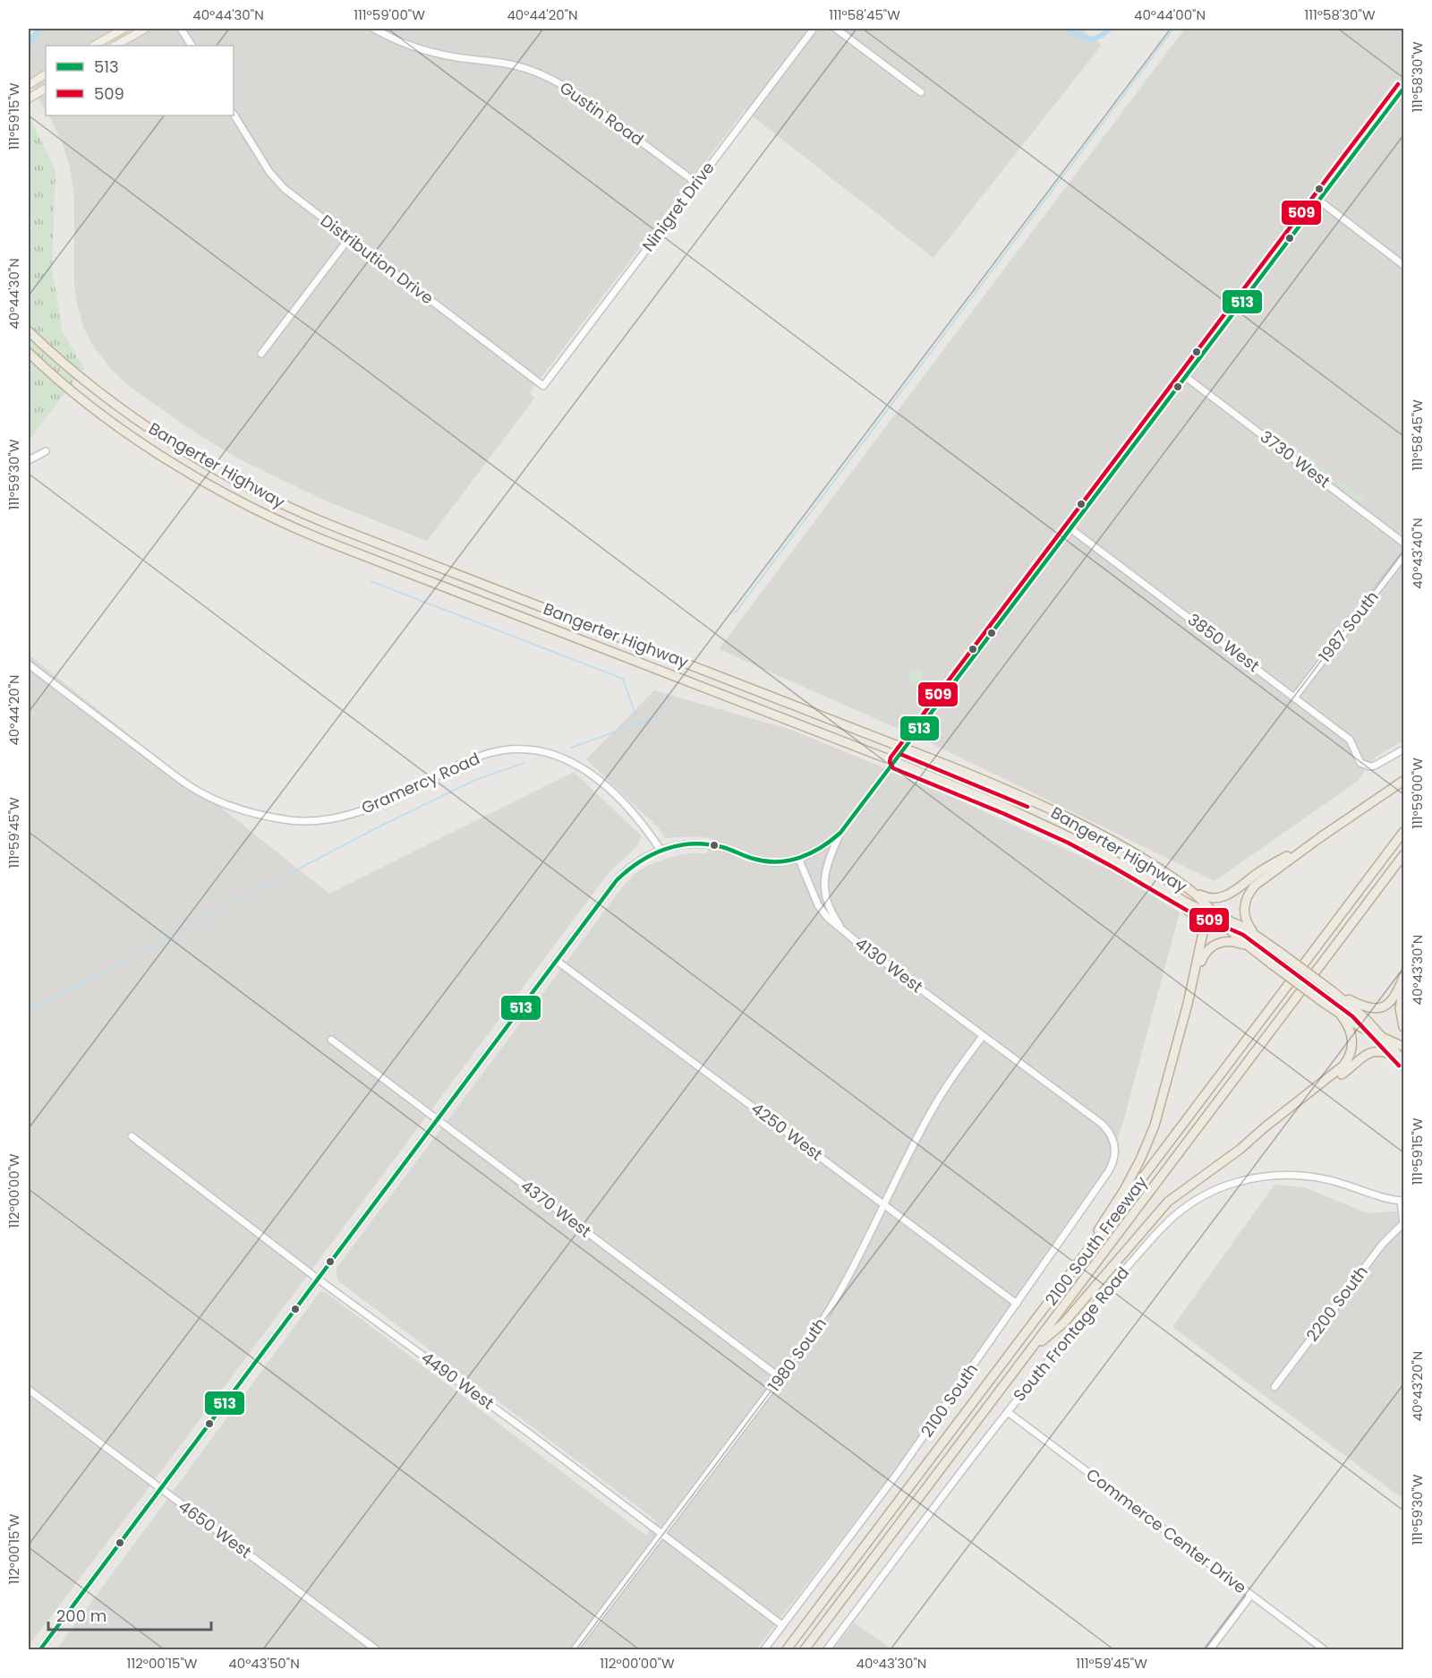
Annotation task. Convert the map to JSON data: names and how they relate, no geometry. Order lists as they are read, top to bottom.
{
  "streets": {
    "highway": ["Bangerter Highway", "2100 South Freeway"],
    "street": [
      "Gustin Road",
      "Ninigret Drive",
      "Distribution Drive",
      "3730 West",
      "1987 South",
      "3850 West",
      "Gramercy Road",
      "4130 West",
      "4250 West",
      "4370 West",
      "2200 South",
      "South Frontage Road",
      "1980 South",
      "4490 West",
      "2100 South",
      "4650 West",
      "Commerce Center Drive"
    ]
  },
  "crossings": [
    ["Gustin Road", "Ninigret Drive"],
    ["Ninigret Drive", "Distribution Drive"],
    ["1987 South", "3850 West"],
    ["4130 West", "1980 South"],
    ["4130 West", "2100 South"],
    ["4250 West", "1980 South"],
    ["4250 West", "2100 South"],
    ["4370 West", "1980 South"],
    ["2200 South", "South Frontage Road"],
    ["South Frontage Road", "Commerce Center Drive"],
    ["1980 South", "4490 West"],
    ["4490 West", "2100 South"]
  ],
  "lines": ["transit line 509", "transit line 513"],
  "legend": ["513", "509"],
  "scale_bar": "200 m",
  "coordinates": [
    "40°44'30\"N",
    "111°59'00\"W",
    "40°44'20\"N",
    "111°58'45\"W",
    "40°44'00\"N",
    "111°58'30\"W",
    "111°59'15\"W",
    "111°59'30\"W",
    "40°43'40\"N",
    "111°59'45\"W",
    "40°43'30\"N",
    "112°00'00\"W",
    "40°43'20\"N",
    "112°00'15\"W",
    "40°43'50\"N"
  ]
}
